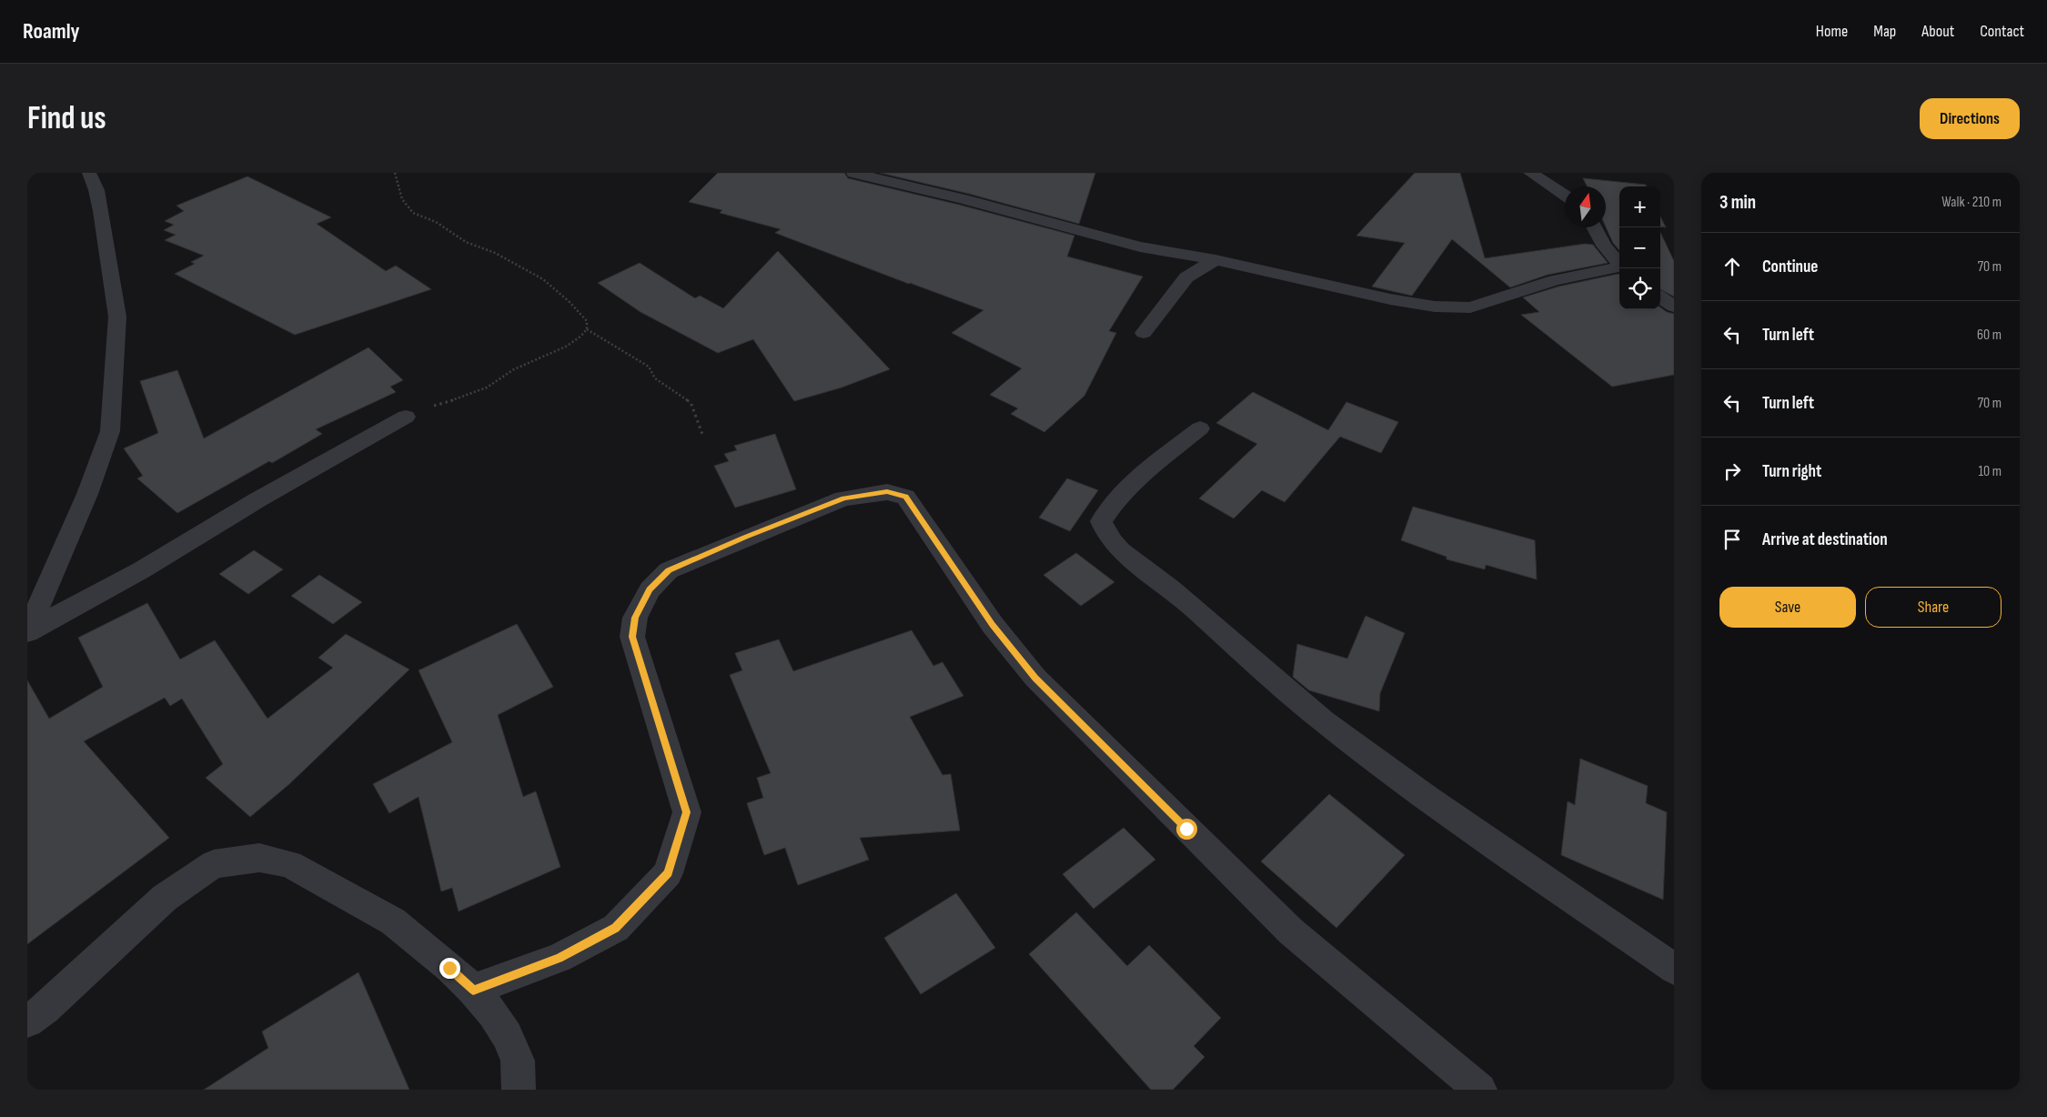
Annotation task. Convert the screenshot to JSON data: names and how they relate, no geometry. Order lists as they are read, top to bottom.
{
  "north": "top",
  "page": {
    "header": "Roamly",
    "nav": [
      "Home",
      "Map",
      "About",
      "Contact"
    ],
    "buttons": [
      "Directions",
      ["Save", "Share"]
    ],
    "title": "Find us",
    "heading": ["3 min", "Walk · 210 m"],
    "map_buttons": ["+", "−"],
    "list": [
      ["Continue", "70 m"],
      ["Turn left", "60 m"],
      ["Turn left", "70 m"],
      ["Turn right", "10 m"],
      "Arrive at destination"
    ]
  }
}
